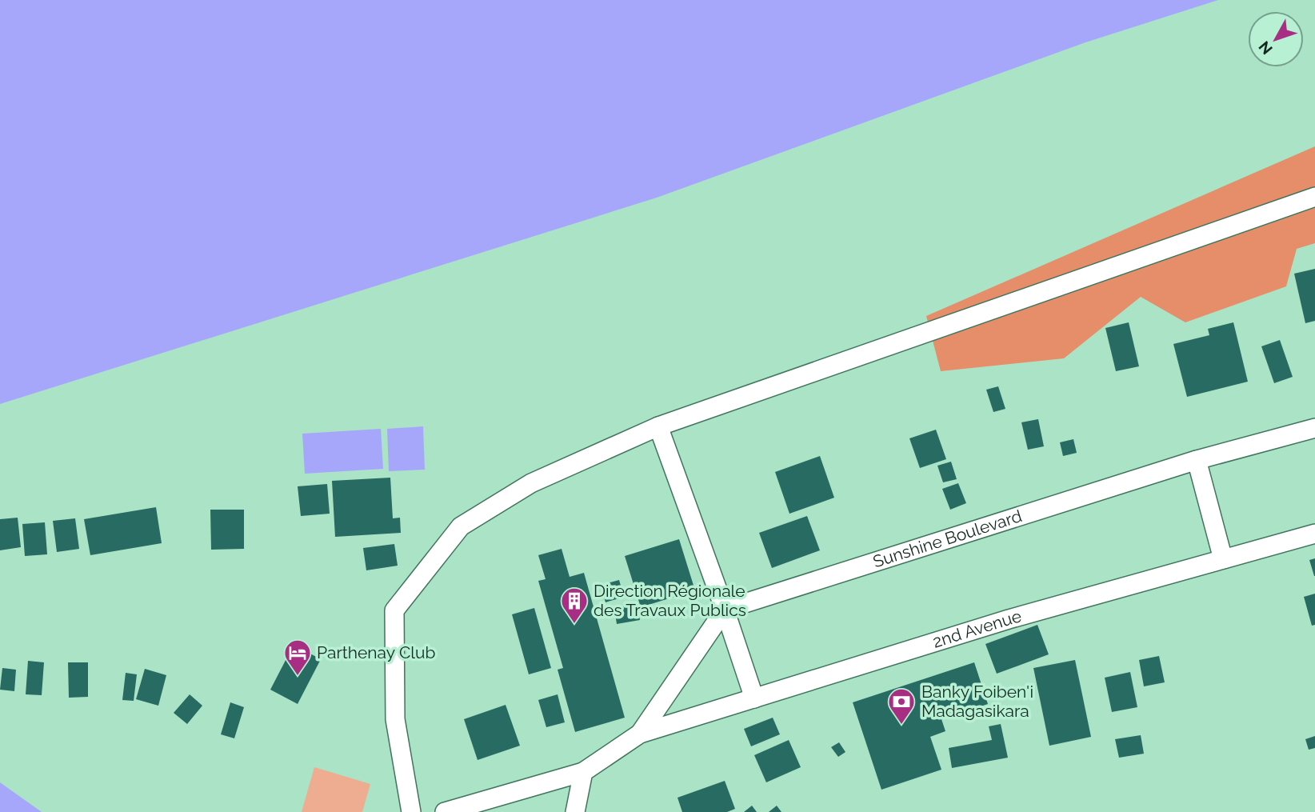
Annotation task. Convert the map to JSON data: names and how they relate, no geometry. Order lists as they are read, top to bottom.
{
  "streets": {
    "street": ["Sunshine Boulevard", "2nd Avenue"]
  },
  "places": {
    "building": ["Direction Régionale des Travaux Publics"],
    "hotel": ["Parthenay Club"],
    "bank": ["Banky Foiben'i Madagasikara"]
  },
  "north": "bottom left"
}
